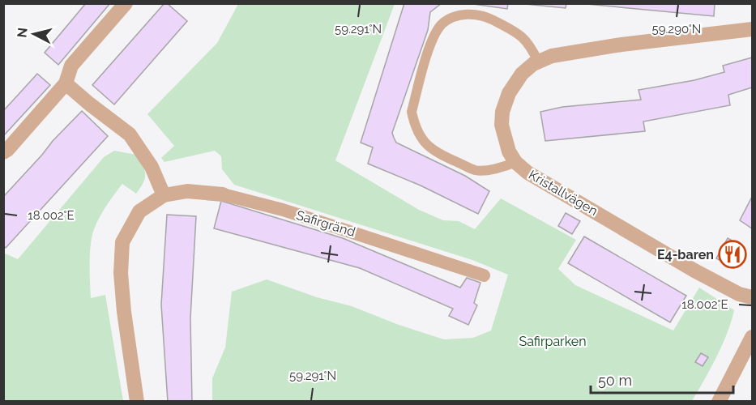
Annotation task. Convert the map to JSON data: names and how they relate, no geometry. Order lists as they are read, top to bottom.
{
  "streets": {
    "street": ["Kristallvägen", "Safirgränd"]
  },
  "parks": ["Safirparken"],
  "places": {
    "restaurant": ["E4-baren"]
  },
  "scale_bar": "50 m",
  "north": "left",
  "coordinates": ["59.291°N", "59.290°N", "18.002°E"]
}
